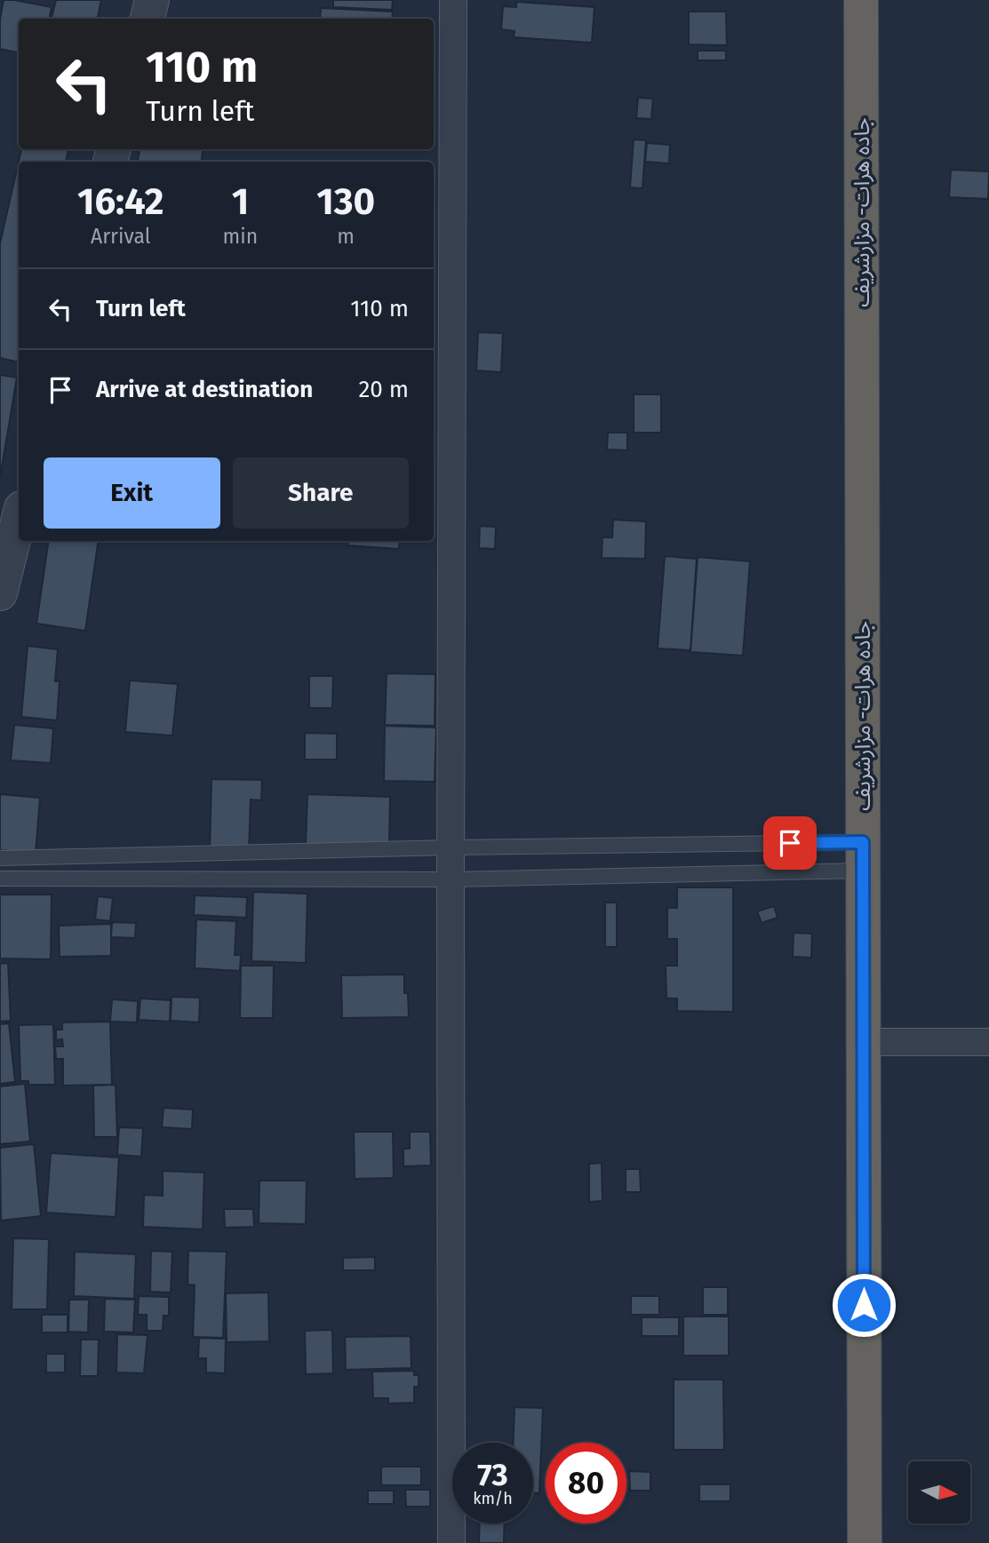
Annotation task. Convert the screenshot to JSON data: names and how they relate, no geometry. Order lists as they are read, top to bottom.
{
  "streets": {
    "highway": ["جاده هرات- مزارشریف"]
  },
  "north": "right",
  "page": {
    "turn": ["110 m", "Turn left"],
    "eta": [
      "16:42",
      "Arrival",
      "1",
      "min",
      "130",
      "m"
    ],
    "list": [
      {
        "name": "Turn left",
        "value": "110 m"
      },
      {
        "name": "Arrive at destination",
        "value": "20 m"
      }
    ],
    "buttons": ["Exit", "Share"],
    "speed": "73 km/h",
    "limit": "80"
  }
}
